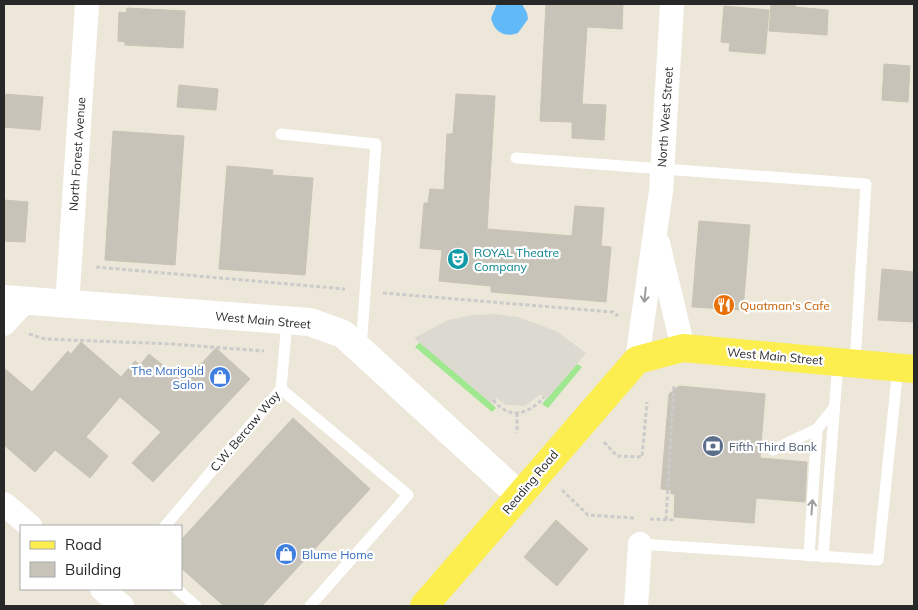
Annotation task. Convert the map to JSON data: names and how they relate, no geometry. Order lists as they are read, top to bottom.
{
  "streets": {
    "main road": ["West Main Street", "Reading Road"],
    "street": ["North West Street", "North Forest Avenue"],
    "lane": ["C.W. Bercaw Way"]
  },
  "crossings": [
    ["North West Street", "West Main Street"],
    ["North West Street", "Reading Road"],
    ["North Forest Avenue", "West Main Street"],
    ["West Main Street", "C.W. Bercaw Way"],
    ["West Main Street", "Reading Road"]
  ],
  "places": {
    "theatre": ["ROYAL Theatre Company"],
    "restaurant": ["Quatman's Cafe"],
    "shop": ["The Marigold Salon", "Blume Home"],
    "bank": ["Fifth Third Bank"]
  },
  "legend": ["Road", "Building"]
}
